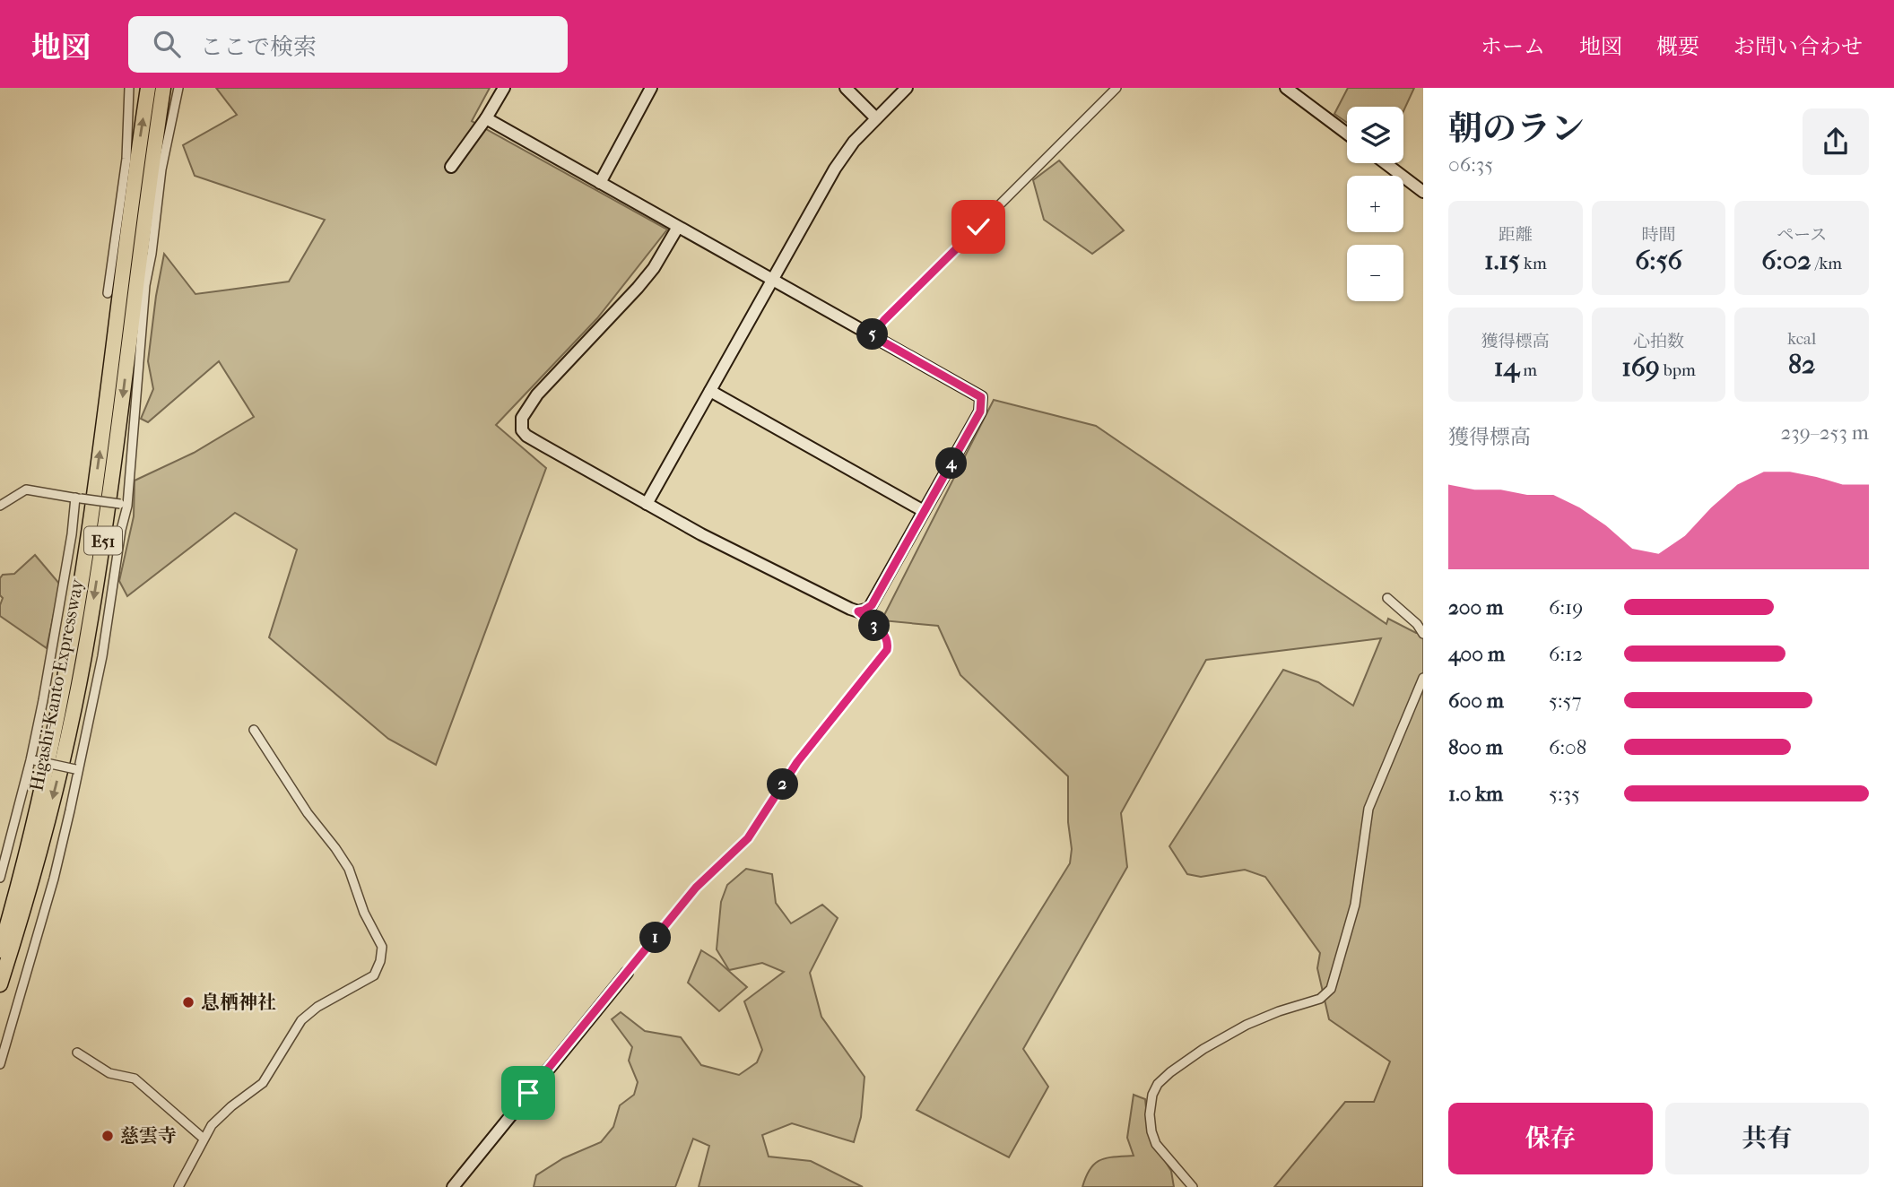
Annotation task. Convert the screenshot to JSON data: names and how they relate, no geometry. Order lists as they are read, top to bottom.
{
  "streets": {
    "highway": ["E51", "Higashi-Kanto Expressway"]
  },
  "places": ["息栖神社", "慈雲寺"],
  "page": {
    "header": "地図",
    "search": "ここで検索",
    "nav": [
      "ホーム",
      "地図",
      "概要",
      "お問い合わせ"
    ],
    "heading": ["朝のラン", "06:35"],
    "map_buttons": ["+", "−"],
    "stats": [
      ["距離", "1.15 km"],
      ["時間", "6:56"],
      ["ペース", "6:02 /km"],
      ["獲得標高", "14 m"],
      ["心拍数", "169 bpm"],
      ["kcal", "82"]
    ],
    "pins": [
      "5",
      "4",
      "3",
      "2",
      "1"
    ],
    "chart": ["獲得標高", "239–253 m"],
    "list": [
      {
        "name": "200 m",
        "note": "6:19"
      },
      {
        "name": "400 m",
        "note": "6:12"
      },
      {
        "name": "600 m",
        "note": "5:57"
      },
      {
        "name": "800 m",
        "note": "6:08"
      },
      {
        "name": "1.0 km",
        "note": "5:35"
      }
    ],
    "buttons": ["保存", "共有"]
  }
}
